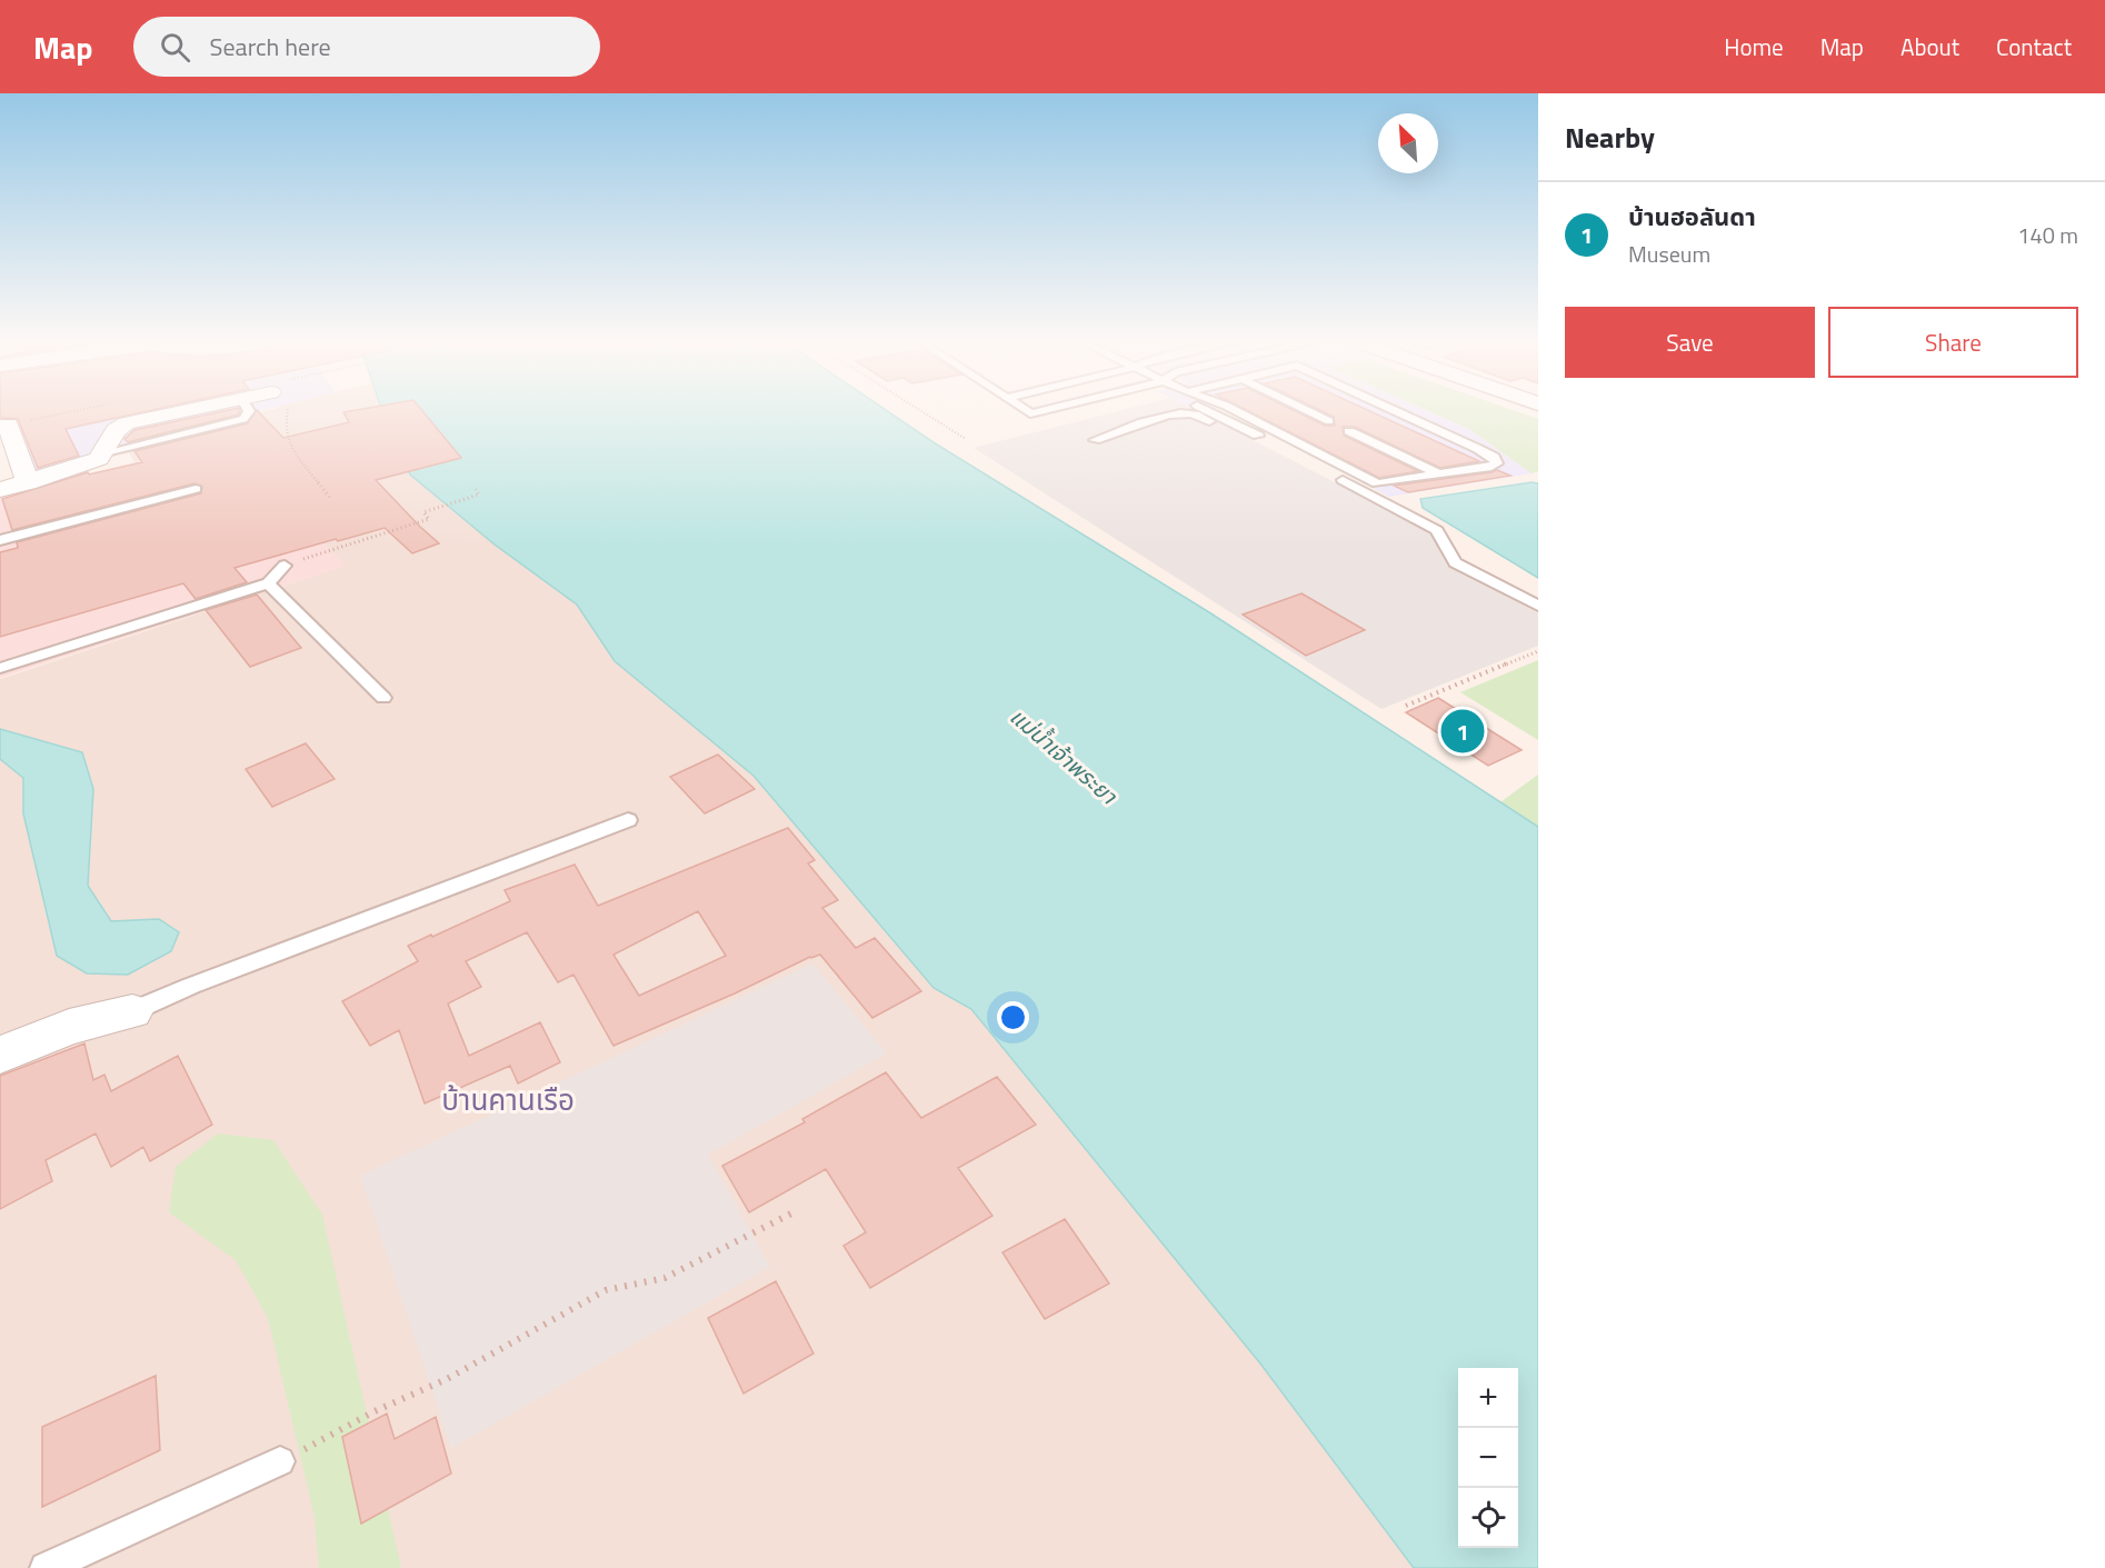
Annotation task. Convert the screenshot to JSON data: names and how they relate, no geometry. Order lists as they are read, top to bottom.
{
  "districts": ["บ้านคานเรือ"],
  "water": ["แม่น้ำเจ้าพระยา"],
  "north": "top left",
  "page": {
    "header": "Map",
    "search": "Search here",
    "nav": [
      "Home",
      "Map",
      "About",
      "Contact"
    ],
    "heading": "Nearby",
    "list": [
      {
        "mark": "1",
        "name": "บ้านฮอลันดา",
        "note": "Museum",
        "value": "140 m"
      }
    ],
    "buttons": ["Save", "Share"],
    "pins": "1",
    "map_buttons": ["+", "−"]
  }
}
